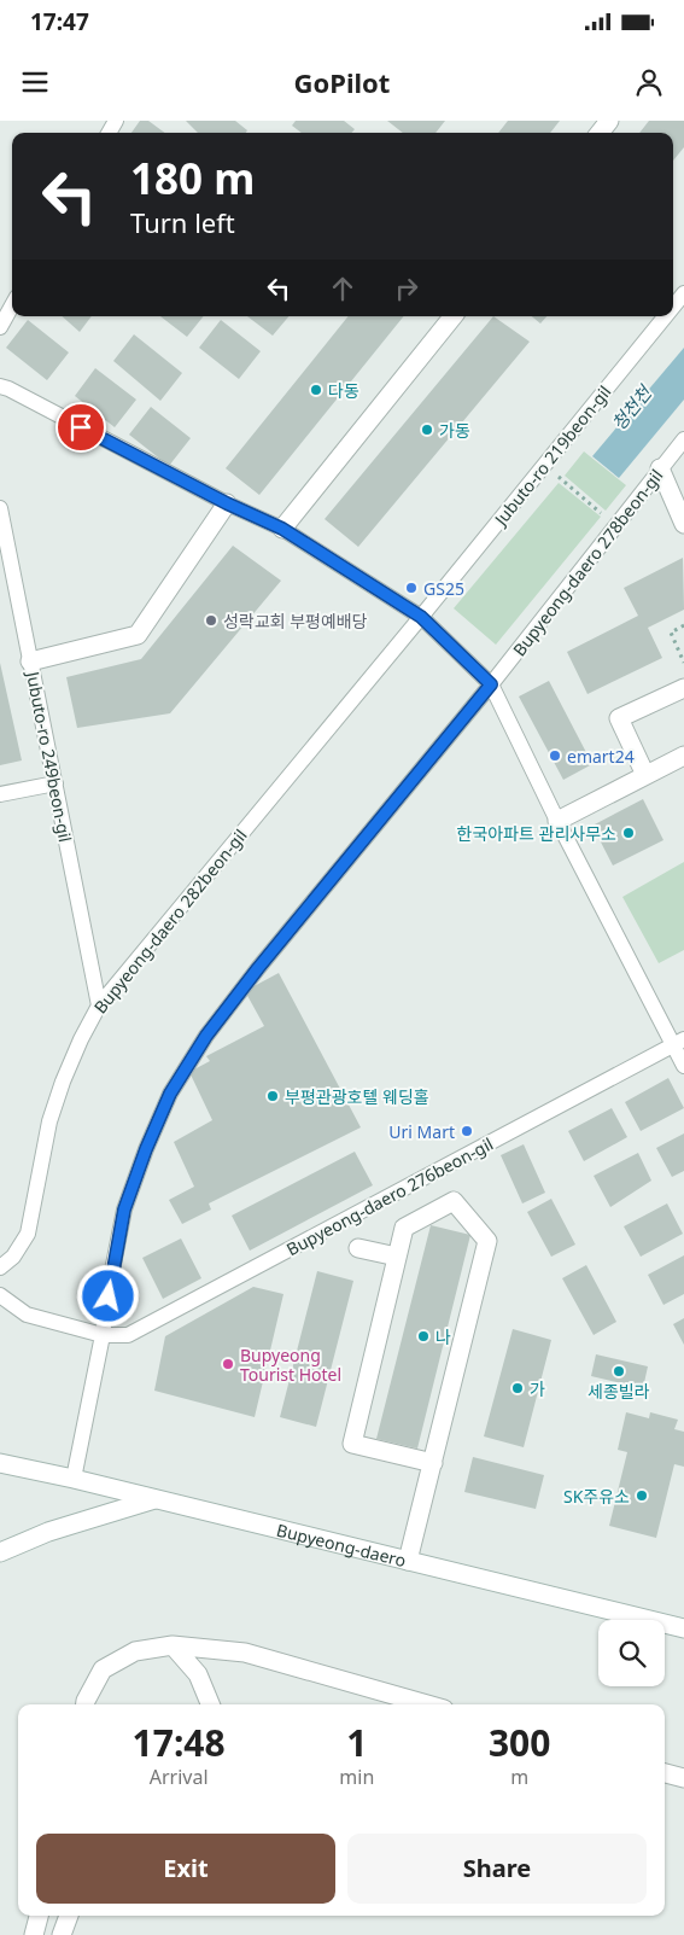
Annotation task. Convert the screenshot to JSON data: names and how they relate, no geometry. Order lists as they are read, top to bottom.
{
  "streets": {
    "street": ["Bupyeong-daero"],
    "lane": [
      "Jubuto-ro 219beon-gil",
      "Bupyeong-daero 278beon-gil",
      "Jubuto-ro 249beon-gil",
      "Bupyeong-daero 282beon-gil",
      "Bupyeong-daero 276beon-gil"
    ]
  },
  "crossings": [
    ["Jubuto-ro 219beon-gil", "Bupyeong-daero 282beon-gil"],
    ["Bupyeong-daero 278beon-gil", "Bupyeong-daero 276beon-gil"],
    ["Bupyeong-daero 278beon-gil", "Bupyeong-daero"],
    ["Jubuto-ro 249beon-gil", "Bupyeong-daero 282beon-gil"]
  ],
  "water": ["청천천"],
  "places": [
    "다동",
    "가동",
    "GS25",
    "성락교회 부평예배당",
    "emart24",
    "한국아파트 관리사무소",
    "부평관광호텔 웨딩홀",
    "Uri Mart",
    "나",
    "Bupyeong Tourist Hotel",
    "세종빌라",
    "가",
    "SK주유소"
  ],
  "page": {
    "status": "17:47",
    "header": "GoPilot",
    "turn": ["180 m", "Turn left"],
    "eta": [
      "17:48",
      "Arrival",
      "1",
      "min",
      "300",
      "m"
    ],
    "buttons": ["Exit", "Share"]
  }
}
